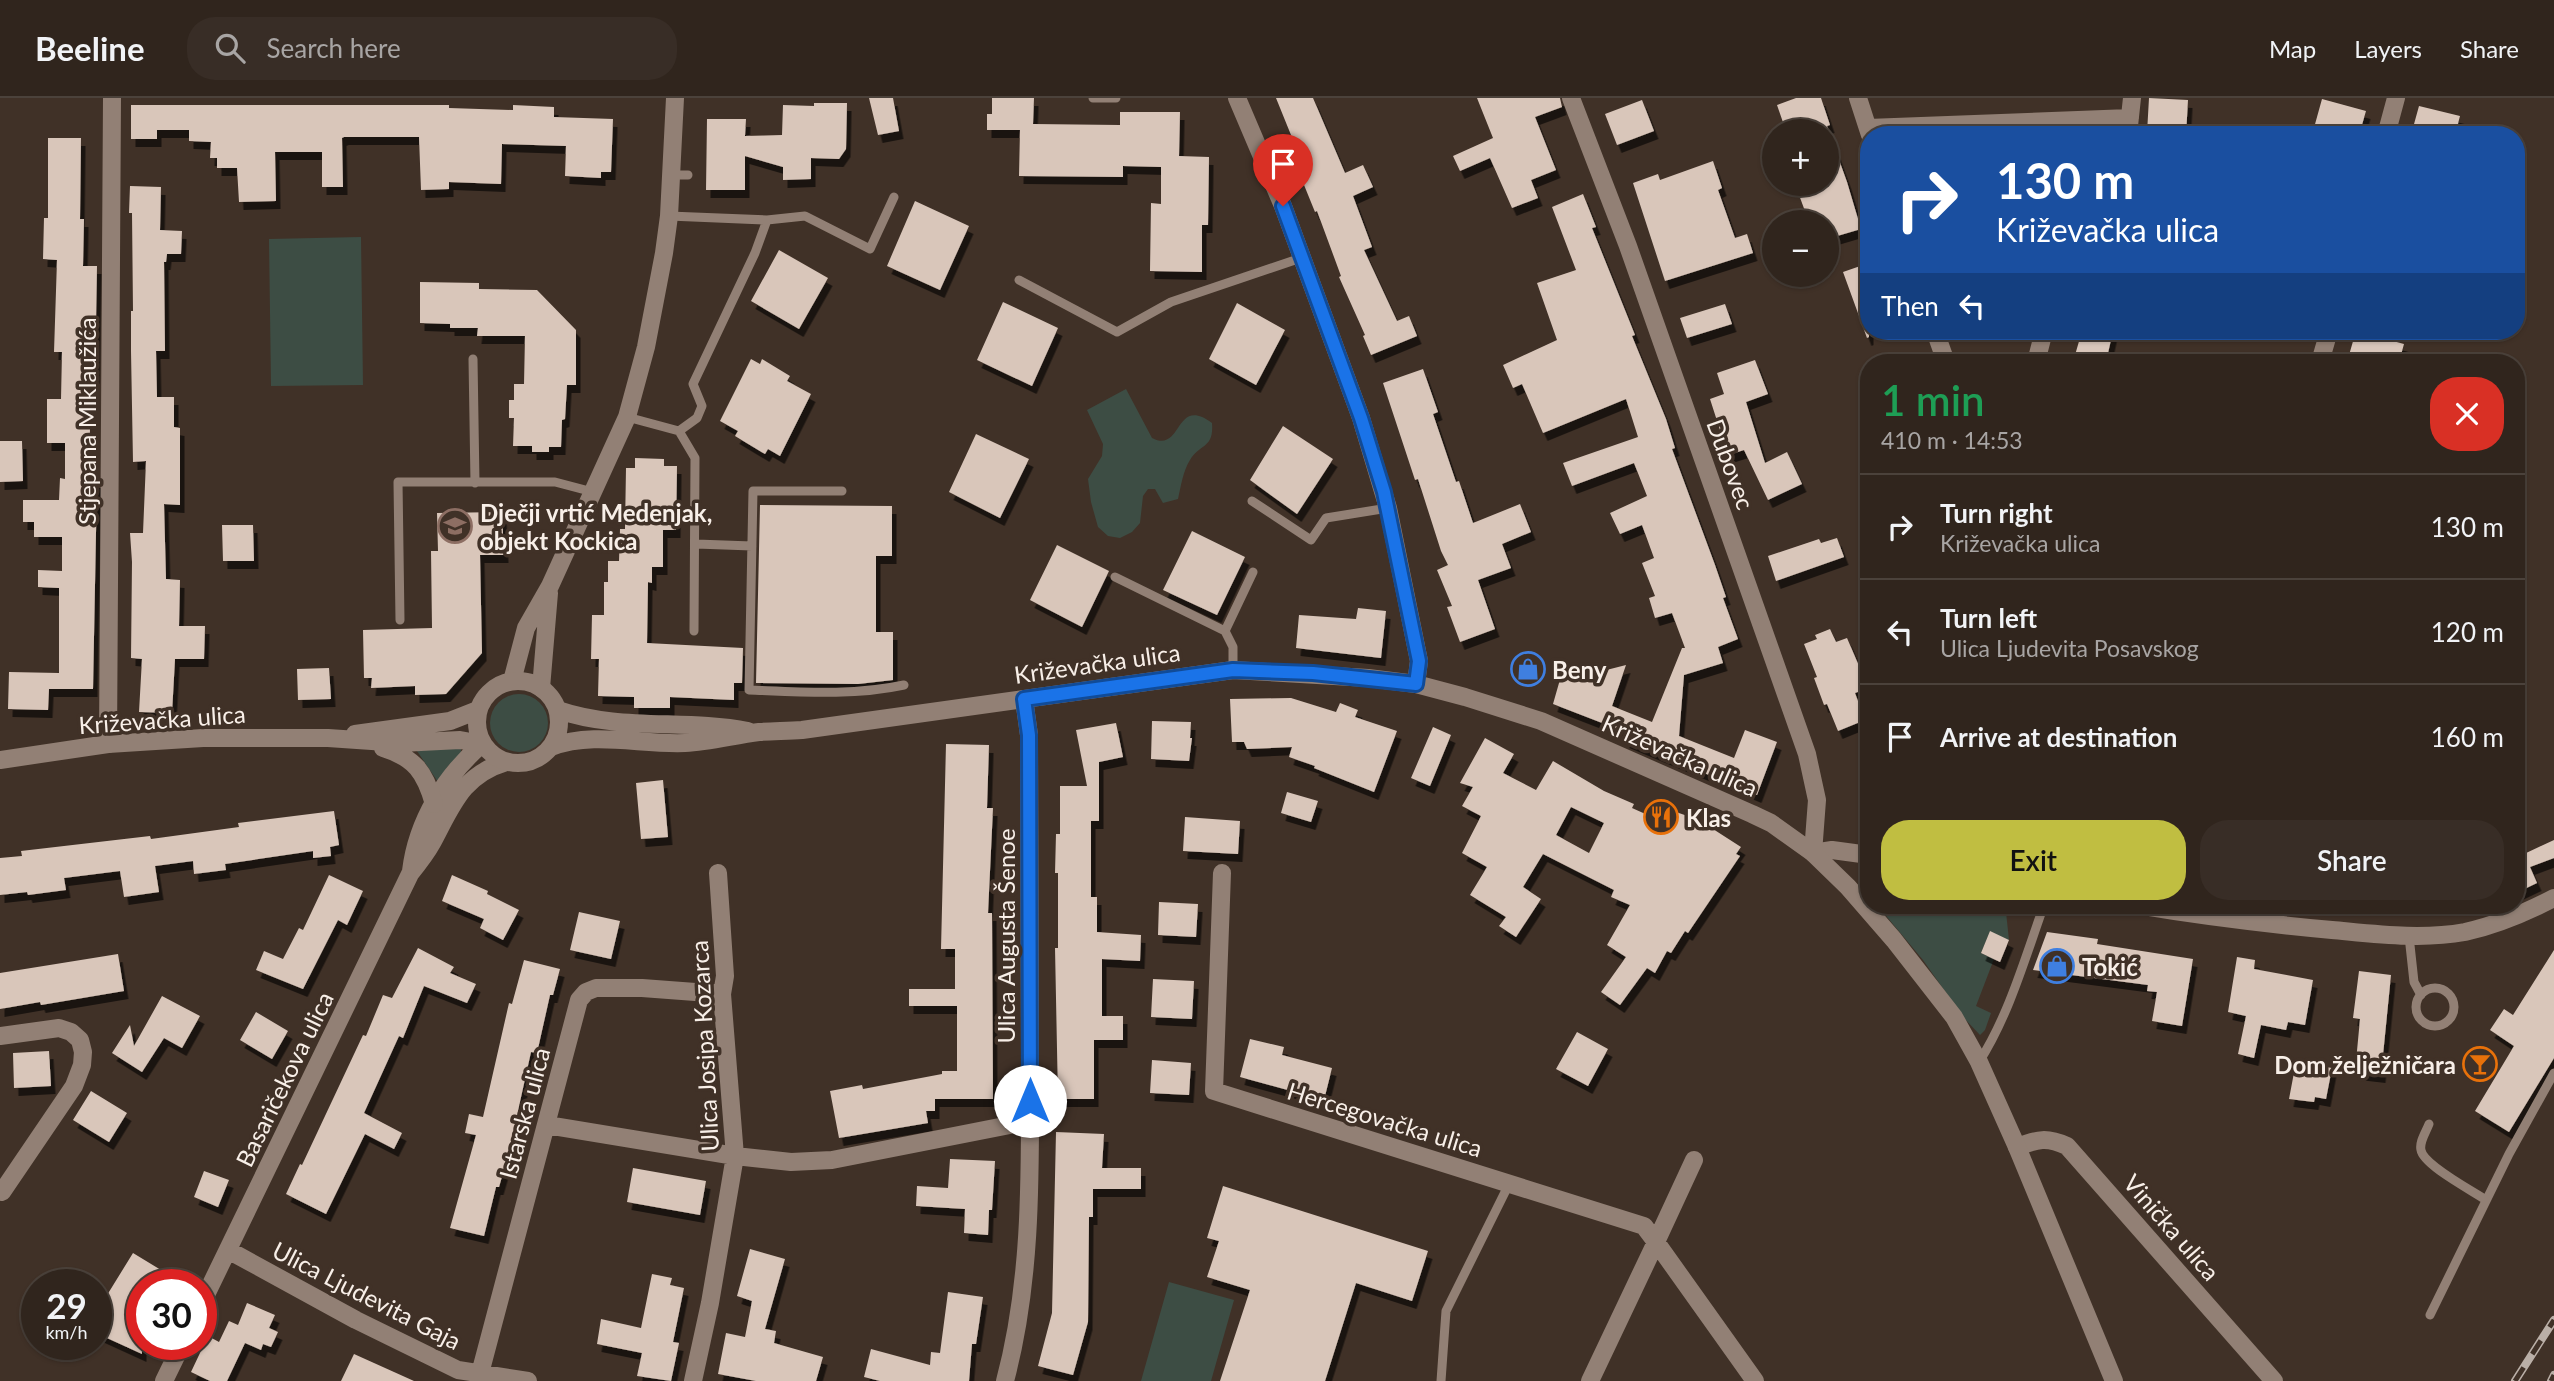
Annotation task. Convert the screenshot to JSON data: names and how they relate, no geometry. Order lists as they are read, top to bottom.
{
  "streets": {
    "street": [
      "Stjepana Miklaužića",
      "Dubovec",
      "Križevačka ulica",
      "Ulica Augusta Šenoe",
      "Ulica Josipa Kozarca",
      "Basaričekova ulica",
      "Istarska ulica",
      "Hercegovačka ulica",
      "Vinička ulica",
      "Ulica Ljudevita Gaja"
    ]
  },
  "crossings": [
    ["Stjepana Miklaužića", "Križevačka ulica"],
    ["Dubovec", "Križevačka ulica"],
    ["Križevačka ulica", "Ulica Augusta Šenoe"],
    ["Križevačka ulica", "Basaričekova ulica"],
    ["Ulica Josipa Kozarca", "Istarska ulica"],
    ["Basaričekova ulica", "Ulica Ljudevita Gaja"],
    ["Istarska ulica", "Ulica Ljudevita Gaja"]
  ],
  "places": {
    "school or university": ["Dječji vrtić Medenjak, objekt Kockica"],
    "shop": ["Beny", "Tokić"],
    "restaurant": ["Klas"],
    "bar": ["Dom želježničara"]
  },
  "page": {
    "header": "Beeline",
    "search": "Search here",
    "nav": ["Map", "Layers", "Share"],
    "map_buttons": ["+", "−"],
    "turn": ["130 m", "Križevačka ulica"],
    "then": "Then",
    "heading": ["1 min", "410 m · 14:53"],
    "list": [
      {
        "name": "Turn right",
        "note": "Križevačka ulica",
        "value": "130 m"
      },
      {
        "name": "Turn left",
        "note": "Ulica Ljudevita Posavskog",
        "value": "120 m"
      },
      {
        "name": "Arrive at destination",
        "value": "160 m"
      }
    ],
    "buttons": ["Exit", "Share"],
    "speed": "29 km/h",
    "limit": "30"
  }
}
